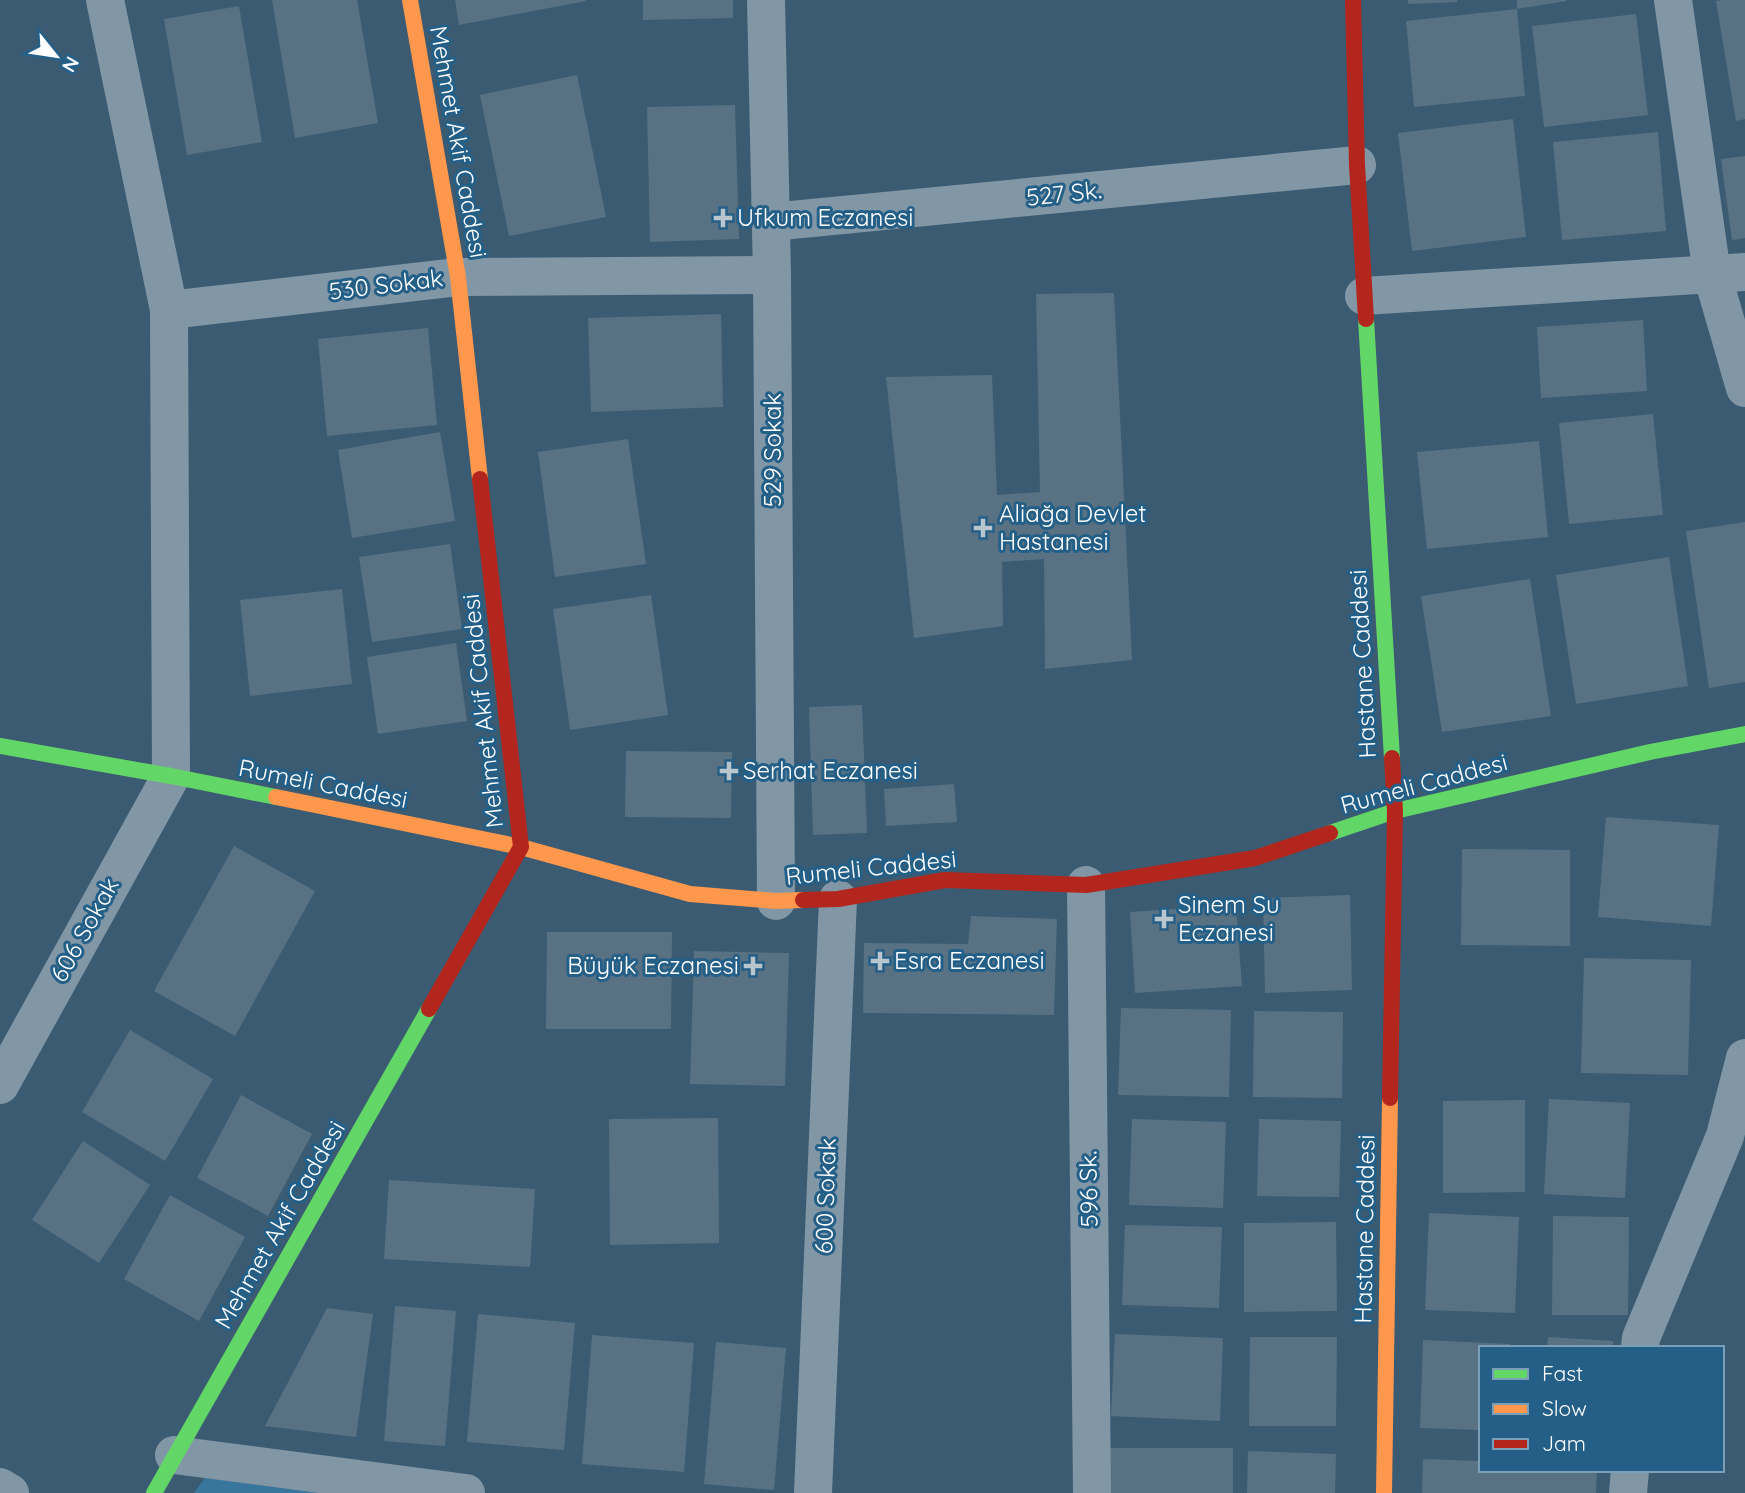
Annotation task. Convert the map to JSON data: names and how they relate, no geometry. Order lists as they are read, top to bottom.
{
  "streets": {
    "street": [
      "Mehmet Akif Caddesi",
      "527 Sk.",
      "530 Sokak",
      "529 Sokak",
      "Hastane Caddesi",
      "Rumeli Caddesi",
      "606 Sokak",
      "596 Sk.",
      "600 Sokak"
    ]
  },
  "crossings": [
    ["Mehmet Akif Caddesi", "530 Sokak"],
    ["Mehmet Akif Caddesi", "Rumeli Caddesi"],
    ["527 Sk.", "529 Sokak"],
    ["527 Sk.", "Hastane Caddesi"],
    ["530 Sokak", "529 Sokak"],
    ["529 Sokak", "Rumeli Caddesi"],
    ["Hastane Caddesi", "Rumeli Caddesi"],
    ["Rumeli Caddesi", "606 Sokak"],
    ["Rumeli Caddesi", "596 Sk."],
    ["Rumeli Caddesi", "600 Sokak"]
  ],
  "places": {
    "health": [
      "Ufkum Eczanesi",
      "Aliağa Devlet Hastanesi",
      "Serhat Eczanesi",
      "Sinem Su Eczanesi",
      "Esra Eczanesi",
      "Büyük Eczanesi"
    ]
  },
  "legend": ["Fast", "Slow", "Jam"],
  "north": "bottom right"
}
